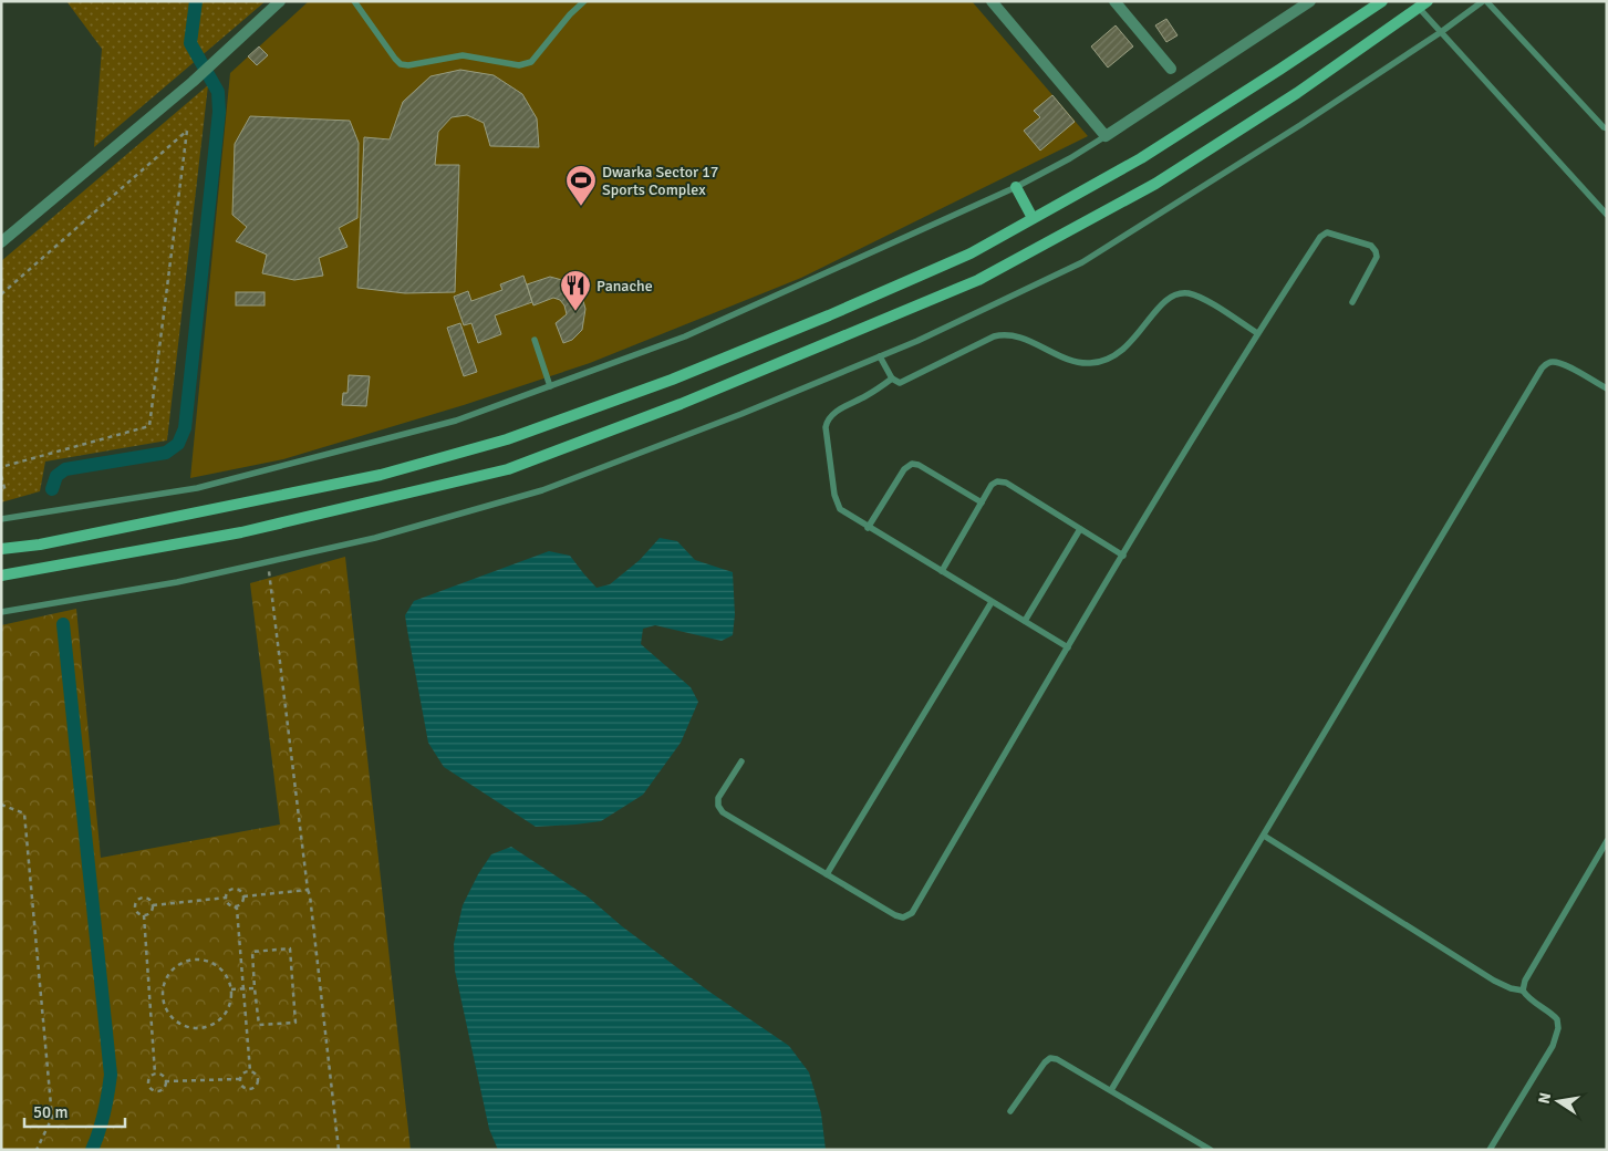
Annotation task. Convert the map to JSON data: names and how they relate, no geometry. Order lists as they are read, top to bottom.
{
  "places": {
    "sports": ["Dwarka Sector 17 Sports Complex"],
    "restaurant": ["Panache"]
  },
  "scale_bar": "50 m",
  "north": "left"
}
